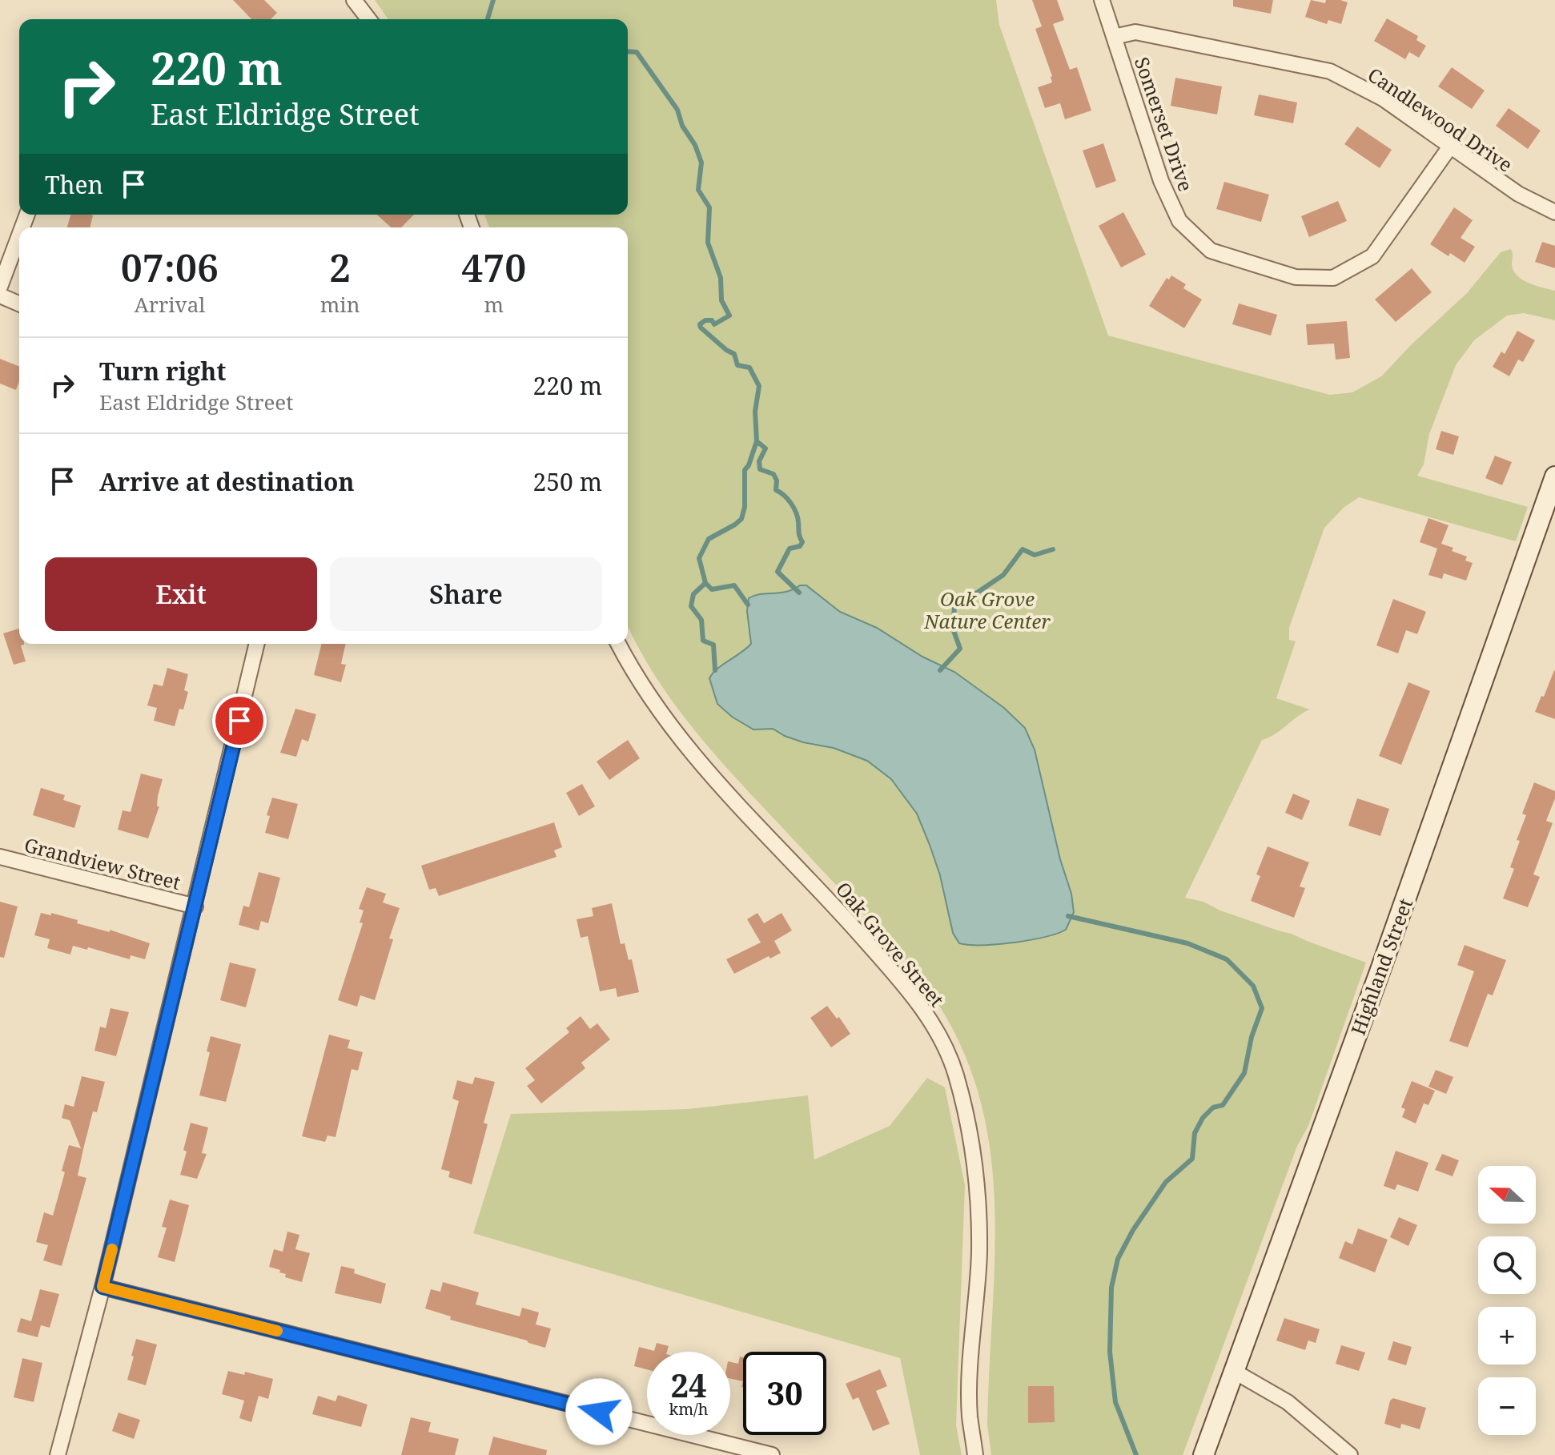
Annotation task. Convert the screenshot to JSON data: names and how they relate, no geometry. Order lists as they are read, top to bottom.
{
  "streets": {
    "main road": ["Highland Street"],
    "street": [
      "Candlewood Drive",
      "Somerset Drive",
      "Grandview Street",
      "Oak Grove Street"
    ]
  },
  "crossings": [
    ["Candlewood Drive", "Somerset Drive"]
  ],
  "parks": ["Oak Grove Nature Center"],
  "north": "left",
  "page": {
    "turn": ["220 m", "East Eldridge Street"],
    "then": "Then",
    "eta": [
      "07:06",
      "Arrival",
      "2",
      "min",
      "470",
      "m"
    ],
    "list": [
      {
        "name": "Turn right",
        "note": "East Eldridge Street",
        "value": "220 m"
      },
      {
        "name": "Arrive at destination",
        "value": "250 m"
      }
    ],
    "buttons": ["Exit", "Share"],
    "map_buttons": ["+", "−"],
    "speed": "24 km/h",
    "limit": "30"
  }
}
